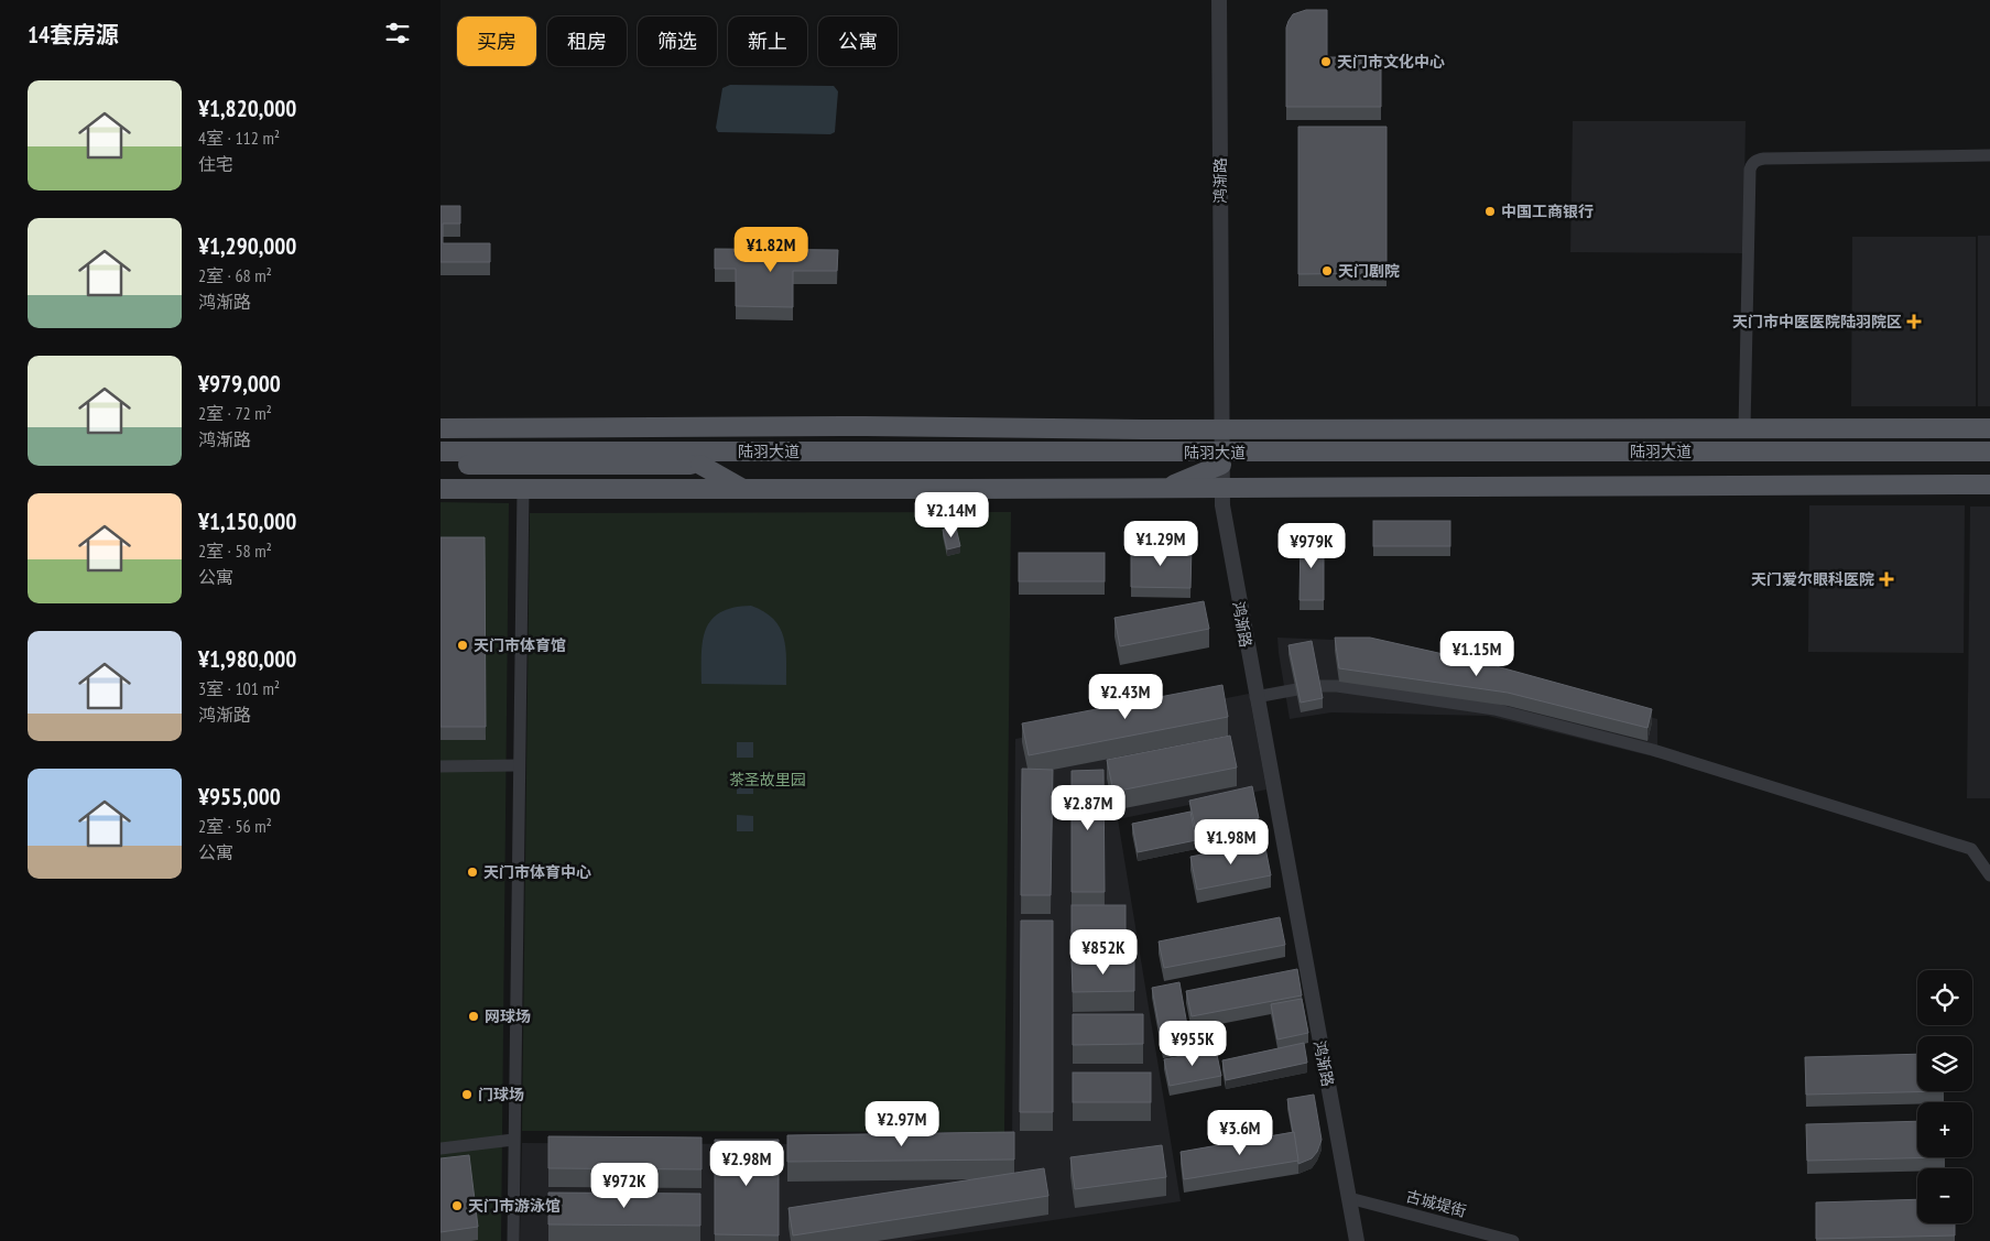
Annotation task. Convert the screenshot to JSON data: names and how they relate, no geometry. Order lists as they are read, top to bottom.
{
  "streets": {
    "main road": ["陆羽大道"],
    "street": ["鸿渐路", "古城堤街"]
  },
  "crossings": [
    ["鸿渐路", "陆羽大道"],
    ["鸿渐路", "古城堤街"]
  ],
  "parks": ["茶圣故里园"],
  "places": {
    "other": [
      "天门市文化中心",
      "中国工商银行",
      "天门剧院",
      "天门市体育馆",
      "天门市体育中心",
      "网球场",
      "门球场",
      "天门市游泳馆"
    ],
    "health": ["天门市中医医院陆羽院区", "天门爱尔眼科医院"]
  },
  "page": {
    "heading": "14套房源",
    "chip": [
      "买房",
      "租房",
      "筛选",
      "新上",
      "公寓"
    ],
    "list": [
      {
        "name": "¥1,820,000",
        "note": "4室 · 112 m² · 住宅"
      },
      {
        "name": "¥1,290,000",
        "note": "2室 · 68 m² · 鸿渐路"
      },
      {
        "name": "¥979,000",
        "note": "2室 · 72 m² · 鸿渐路"
      },
      {
        "name": "¥1,150,000",
        "note": "2室 · 58 m² · 公寓"
      },
      {
        "name": "¥1,980,000",
        "note": "3室 · 101 m² · 鸿渐路"
      },
      {
        "name": "¥955,000",
        "note": "2室 · 56 m² · 公寓"
      }
    ],
    "price": [
      "¥1.82M",
      "¥2.14M",
      "¥1.29M",
      "¥979K",
      "¥1.15M",
      "¥2.43M",
      "¥2.87M",
      "¥1.98M",
      "¥852K",
      "¥955K",
      "¥2.97M",
      "¥3.6M",
      "¥2.98M",
      "¥972K"
    ],
    "map_buttons": ["+", "−"]
  }
}
